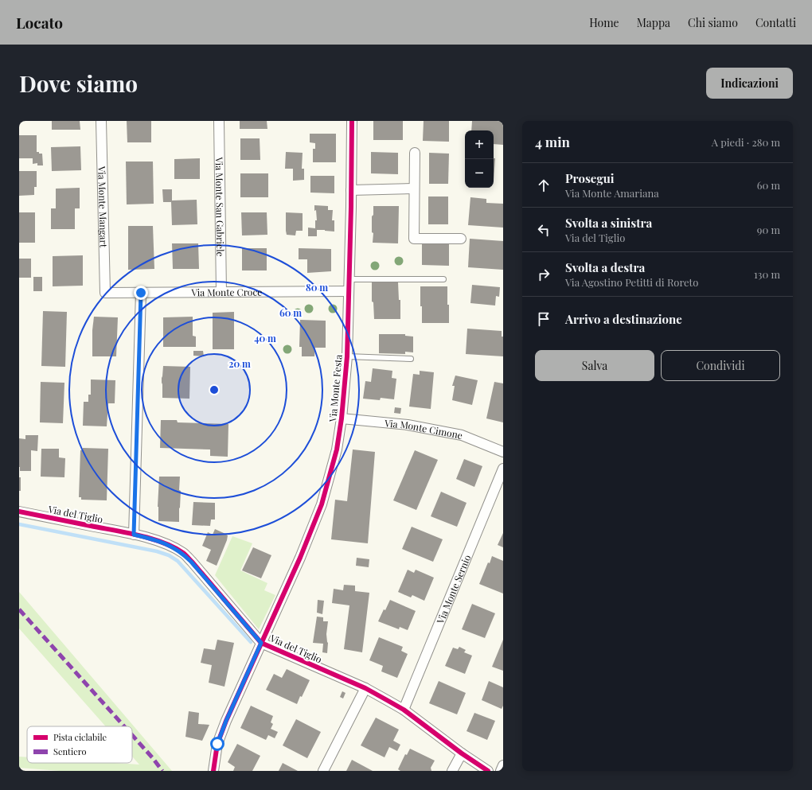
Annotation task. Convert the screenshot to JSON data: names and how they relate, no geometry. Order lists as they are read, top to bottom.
{
  "streets": {
    "street": [
      "Via Monte Mangart",
      "Via Monte San Gabriele",
      "Via Monte Croce",
      "Via Monte Festa",
      "Via Monte Cimone",
      "Via del Tiglio",
      "Via Monte Sernio"
    ]
  },
  "crossings": [
    ["Via Monte Mangart", "Via Monte Croce"],
    ["Via Monte San Gabriele", "Via Monte Croce"],
    ["Via Monte Croce", "Via Monte Festa"],
    ["Via Monte Festa", "Via Monte Cimone"],
    ["Via Monte Festa", "Via del Tiglio"],
    ["Via del Tiglio", "Via Monte Sernio"]
  ],
  "legend": ["Pista ciclabile", "Sentiero"],
  "page": {
    "header": "Locato",
    "nav": [
      "Home",
      "Mappa",
      "Chi siamo",
      "Contatti"
    ],
    "buttons": [
      "Indicazioni",
      ["Salva", "Condividi"]
    ],
    "title": "Dove siamo",
    "heading": ["4 min", "A piedi · 280 m"],
    "map_buttons": ["+", "−"],
    "list": [
      ["Prosegui", "Via Monte Amariana", "60 m"],
      ["Svolta a sinistra", "Via del Tiglio", "90 m"],
      ["Svolta a destra", "Via Agostino Petitti di Roreto", "130 m"],
      "Arrivo a destinazione"
    ]
  },
  "rings": [
    "80 m",
    "60 m",
    "40 m",
    "20 m"
  ]
}
